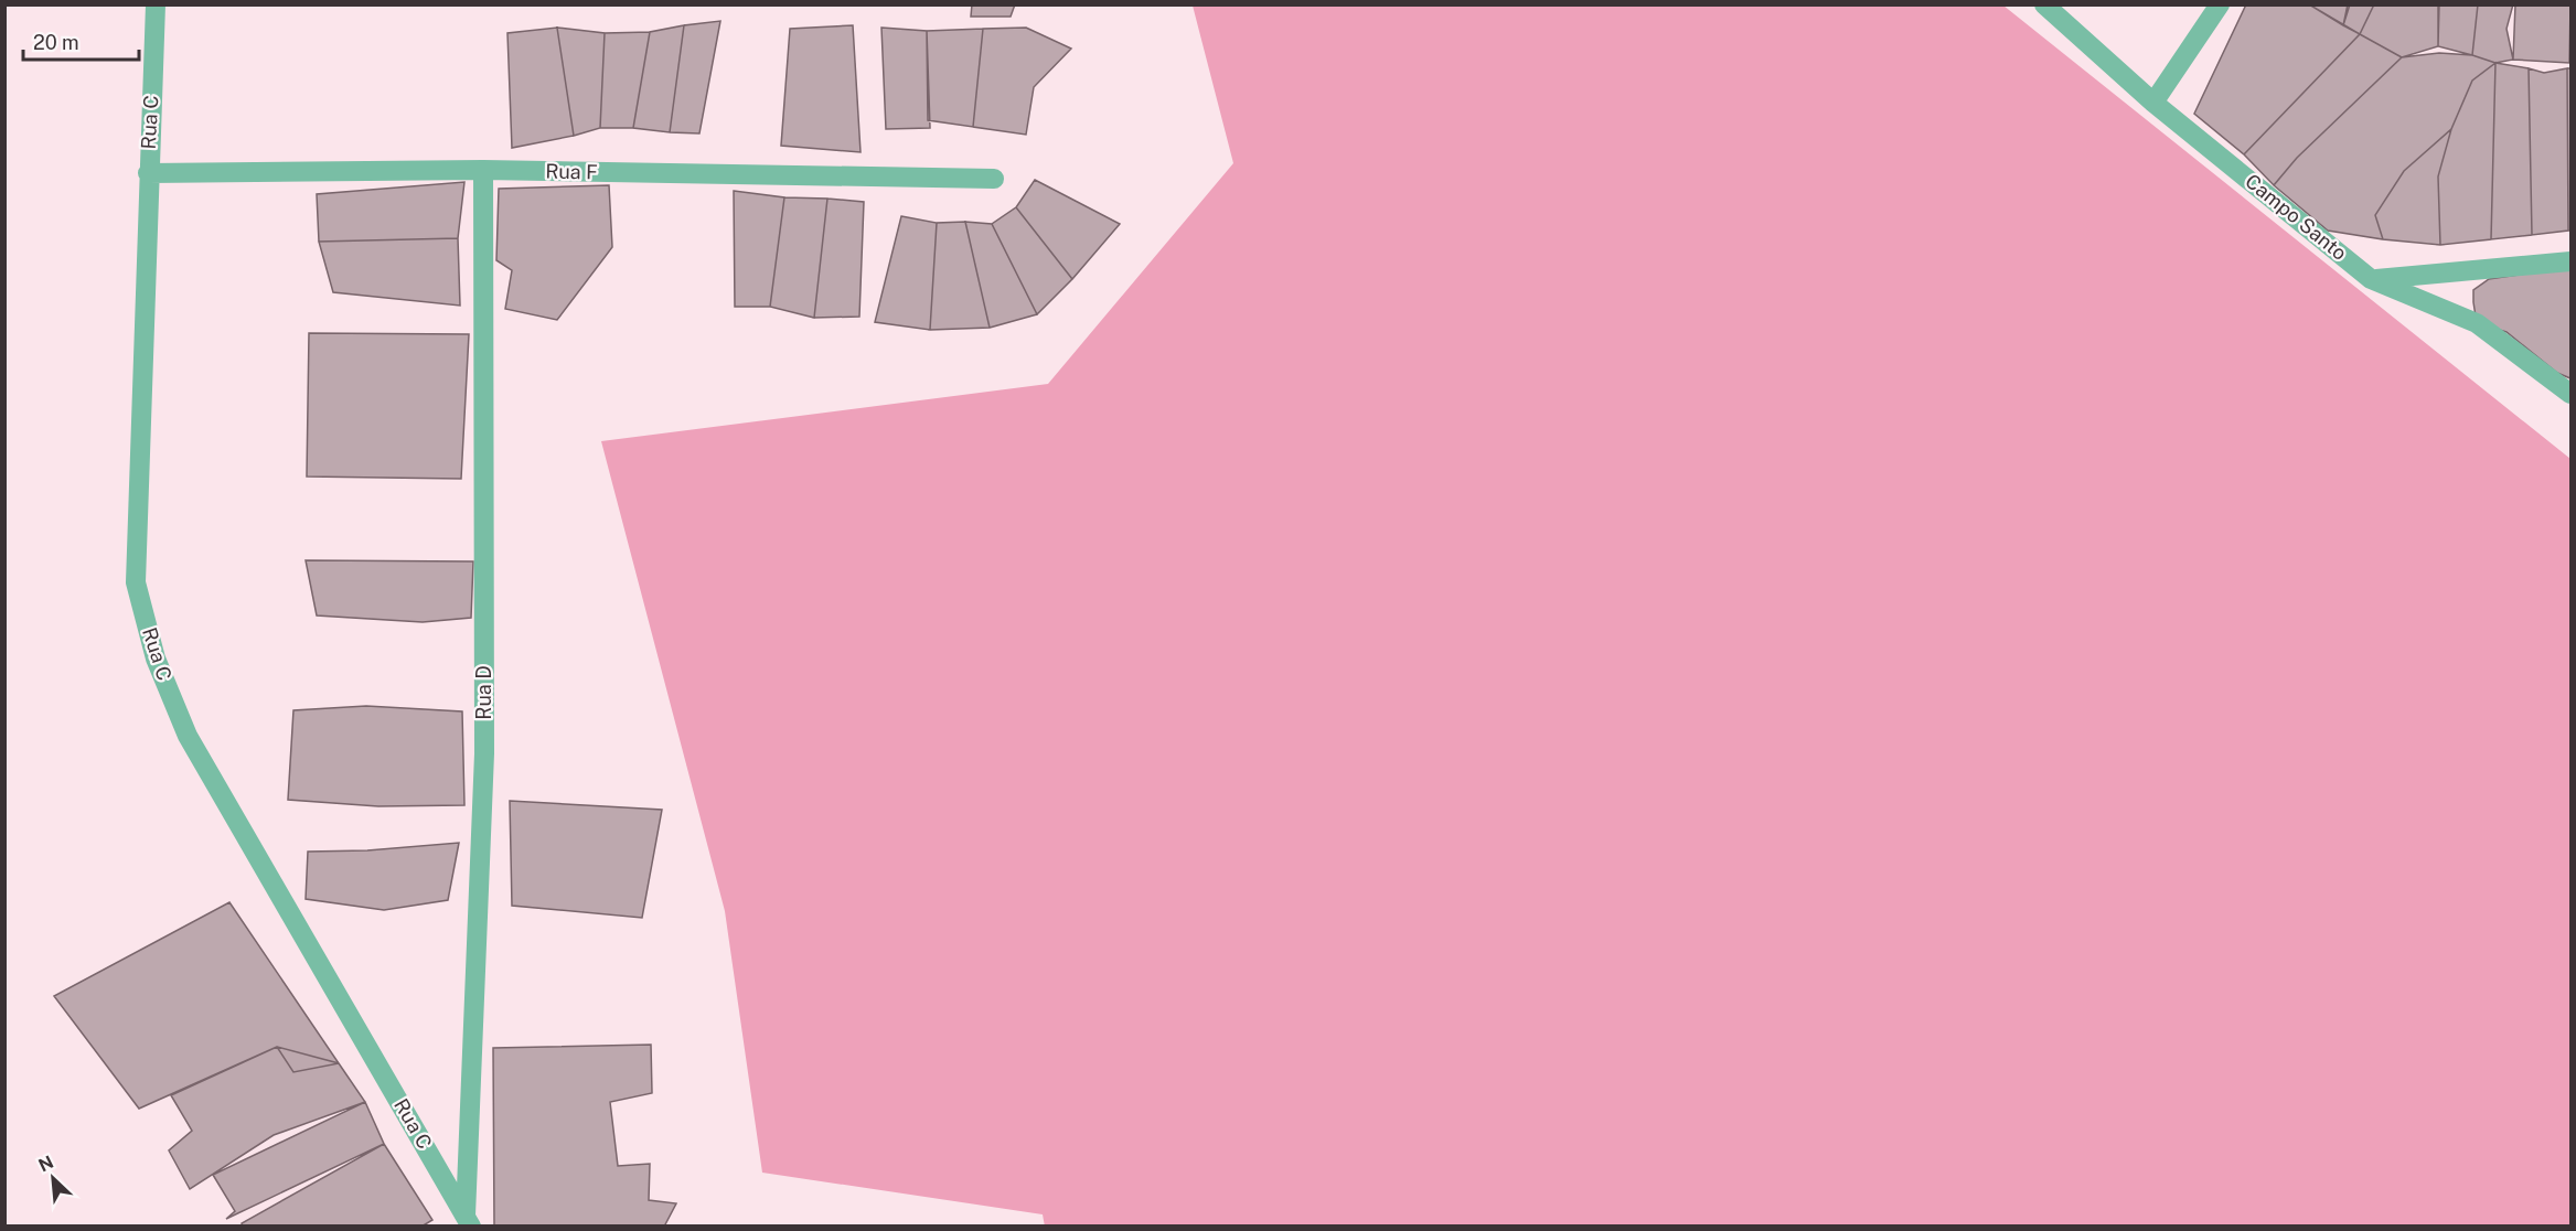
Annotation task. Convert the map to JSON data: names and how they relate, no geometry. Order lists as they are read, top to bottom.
{
  "streets": {
    "street": [
      "Rua C",
      "Rua F",
      "Campo Santo",
      "Rua D"
    ]
  },
  "crossings": [
    ["Rua C", "Rua F"],
    ["Rua C", "Rua D"],
    ["Rua F", "Rua D"]
  ],
  "scale_bar": "20 m",
  "north": "top left"
}
